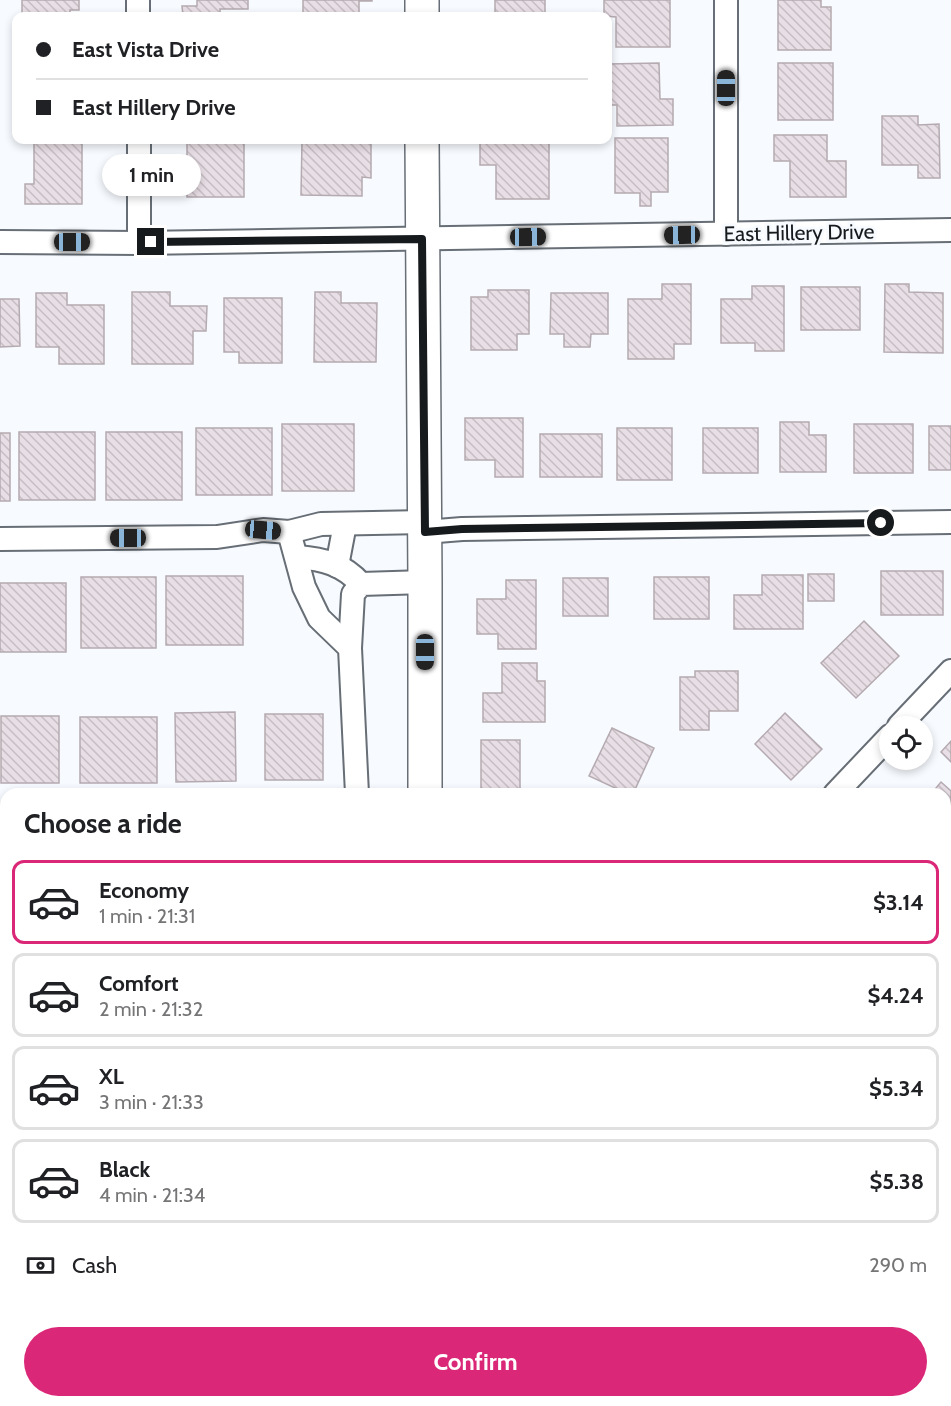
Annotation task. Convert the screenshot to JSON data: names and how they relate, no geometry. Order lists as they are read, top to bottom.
{
  "streets": {
    "street": ["East Hillery Drive"]
  },
  "page": {
    "banner": ["East Vista Drive", "East Hillery Drive"],
    "bubble": "1 min",
    "heading": "Choose a ride",
    "list": [
      {
        "name": "Economy",
        "note": "1 min · 21:31",
        "value": "$3.14"
      },
      {
        "name": "Comfort",
        "note": "2 min · 21:32",
        "value": "$4.24"
      },
      {
        "name": "XL",
        "note": "3 min · 21:33",
        "value": "$5.34"
      },
      {
        "name": "Black",
        "note": "4 min · 21:34",
        "value": "$5.38"
      }
    ],
    "pay": ["Cash", "290 m"],
    "buttons": "Confirm"
  }
}
